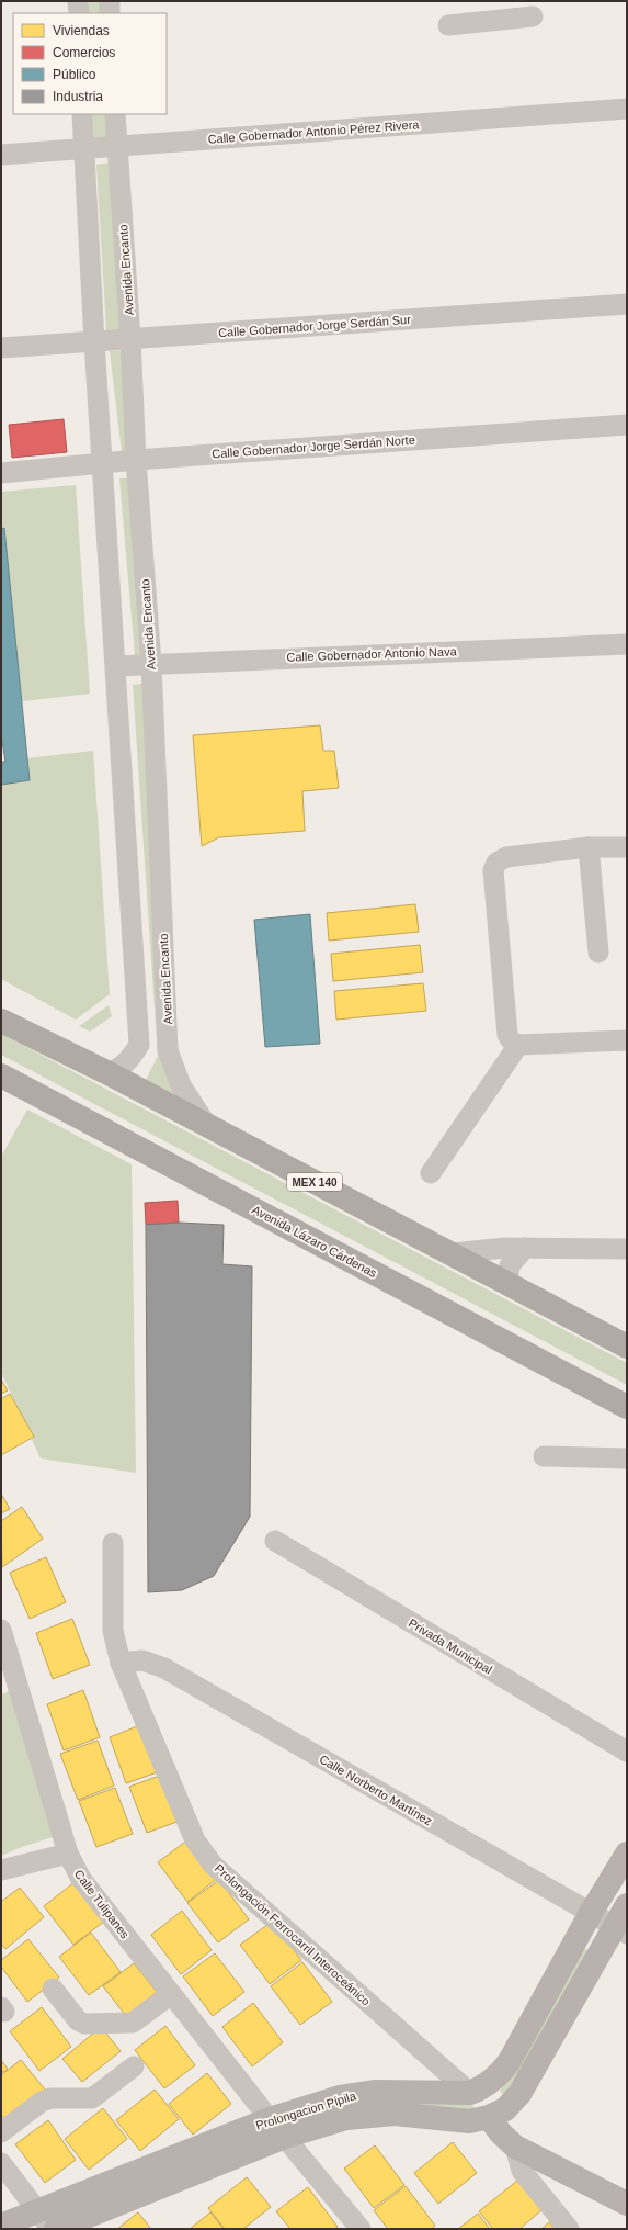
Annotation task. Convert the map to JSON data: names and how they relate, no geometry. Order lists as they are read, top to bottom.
{
  "streets": {
    "highway": ["MEX 140", "Avenida Lázaro Cárdenas"],
    "main road": ["Prolongacion Pípila"],
    "street": [
      "Calle Gobernador Antonio Pérez Rivera",
      "Avenida Encanto",
      "Calle Gobernador Jorge Serdán Sur",
      "Calle Gobernador Jorge Serdán Norte",
      "Calle Gobernador Antonio Nava",
      "Privada Municipal",
      "Calle Norberto Martínez",
      "Calle Tulipanes",
      "Prolongación Ferrocarril Interoceánico"
    ]
  },
  "crossings": [
    ["Calle Gobernador Antonio Pérez Rivera", "Avenida Encanto"],
    ["Avenida Encanto", "Calle Gobernador Jorge Serdán Sur"],
    ["Avenida Encanto", "Calle Gobernador Jorge Serdán Norte"],
    ["Avenida Encanto", "Calle Gobernador Antonio Nava"],
    ["Avenida Encanto", "MEX 140"],
    ["Calle Norberto Martínez", "Prolongación Ferrocarril Interoceánico"],
    ["Calle Norberto Martínez", "Prolongacion Pípila"],
    ["Calle Tulipanes", "Prolongacion Pípila"],
    ["Prolongación Ferrocarril Interoceánico", "Prolongacion Pípila"]
  ],
  "legend": [
    "Viviendas",
    "Comercios",
    "Público",
    "Industria"
  ]
}
